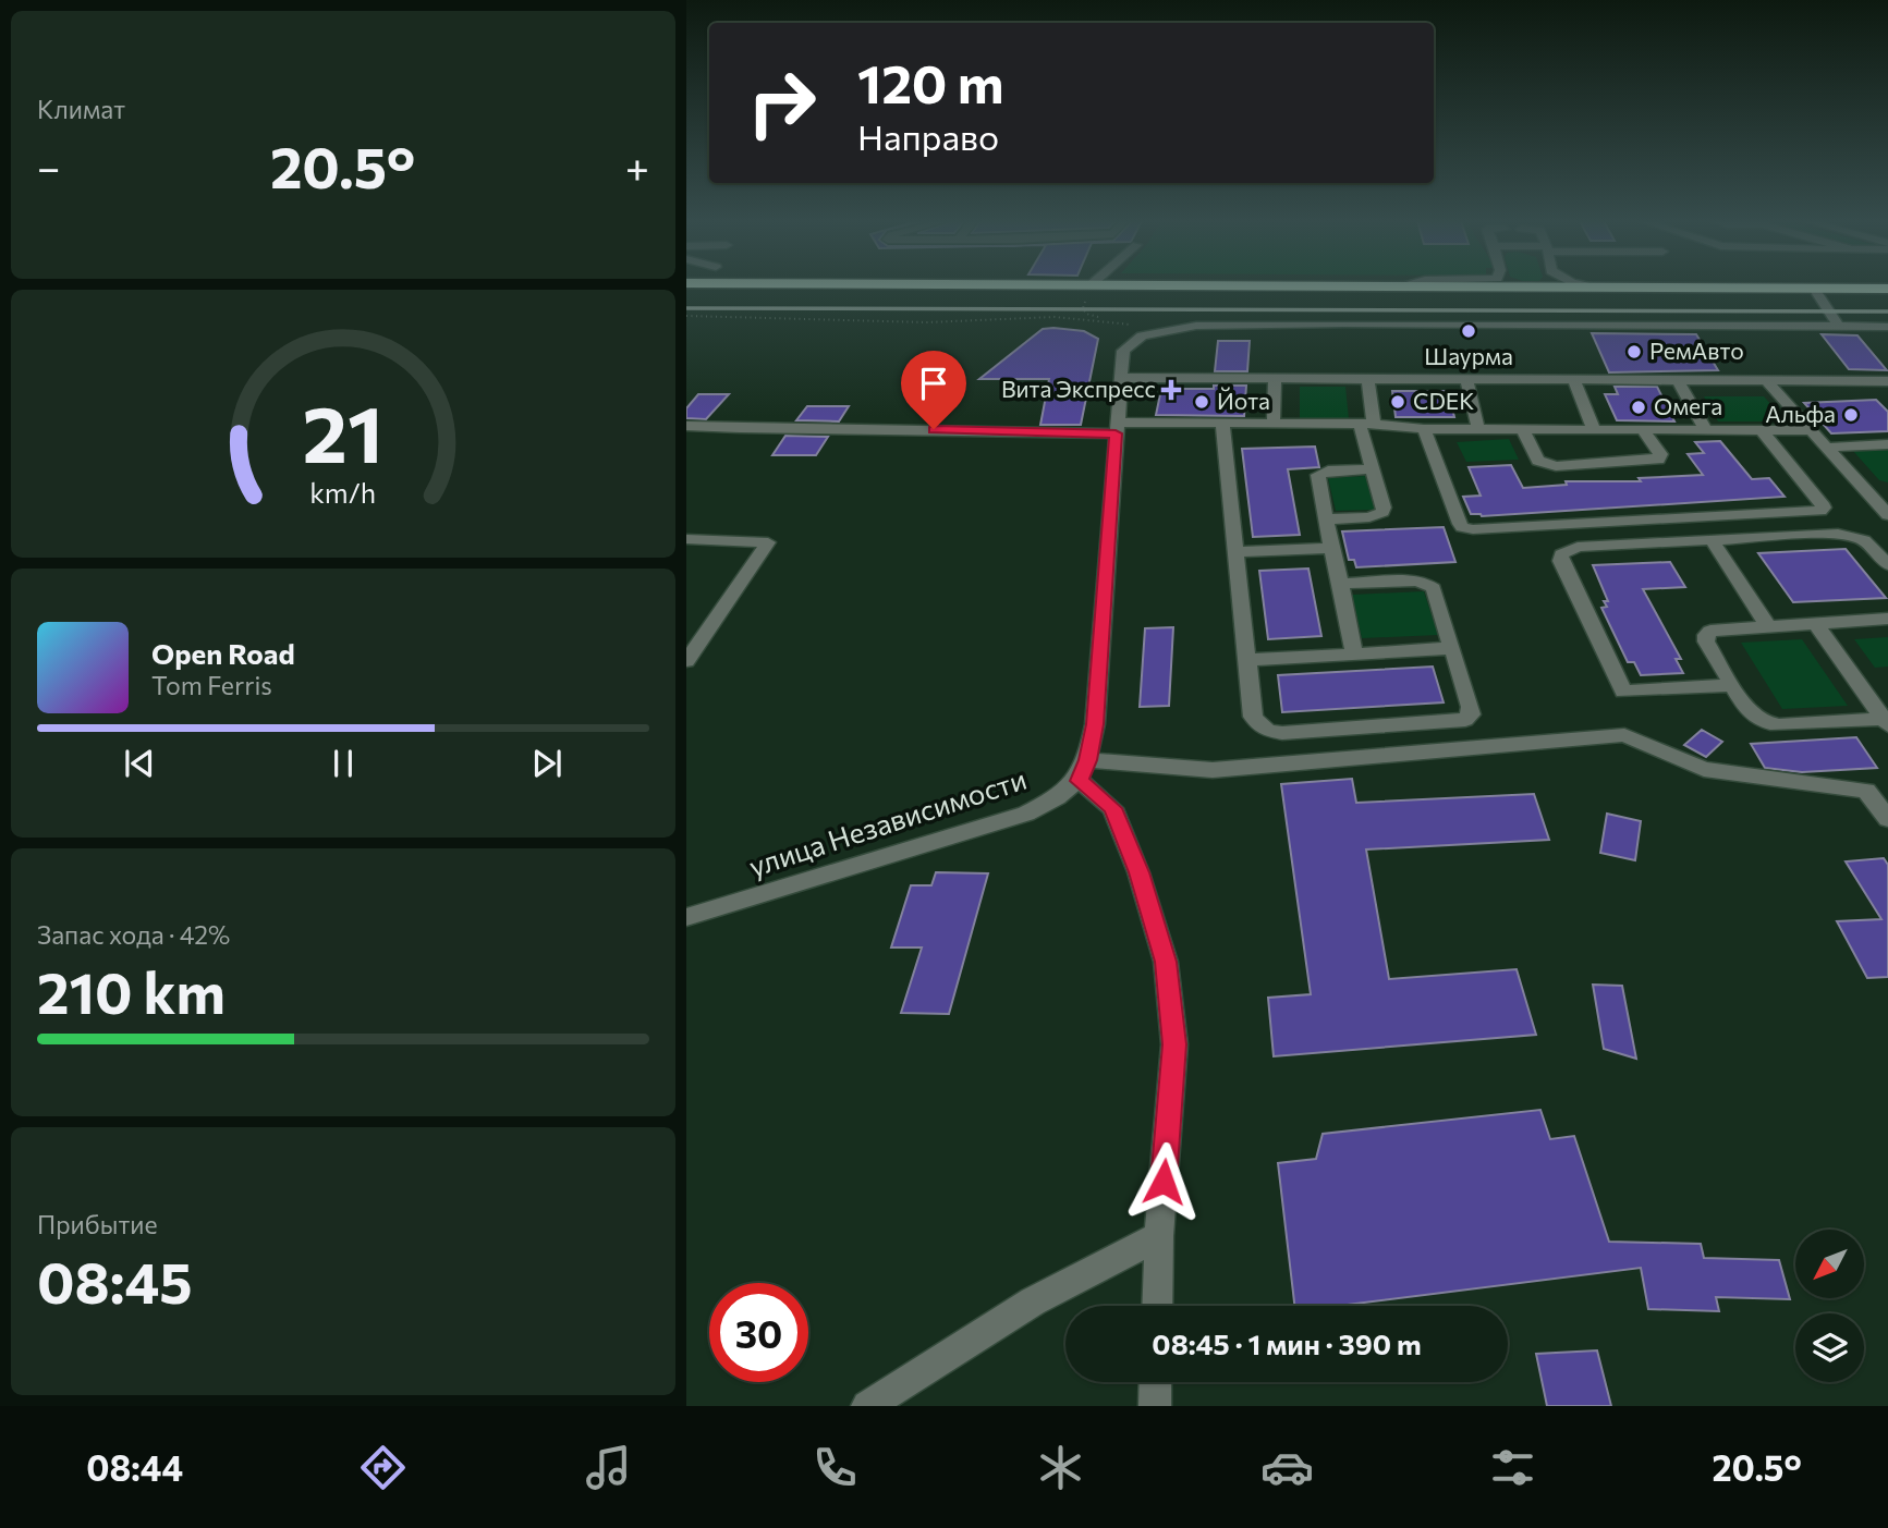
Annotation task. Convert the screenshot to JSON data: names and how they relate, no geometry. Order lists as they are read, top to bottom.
{
  "streets": {
    "street": ["улица Независимости"]
  },
  "places": {
    "other": [
      "Шаурма",
      "РемАвто",
      "Йота",
      "CDEK",
      "Омега",
      "Альфа"
    ],
    "health": ["Вита Экспресс"]
  },
  "north": "bottom left",
  "page": {
    "tile": [
      "Климат",
      ["Запас хода · 42%", "210 km"],
      ["Прибытие", "08:45"]
    ],
    "turn": ["120 m", "Направо"],
    "heat": ["−", "20.5°", "+"],
    "song": ["Open Road", "Tom Ferris"],
    "limit": "30",
    "trip": "08:45 · 1 мин · 390 m",
    "tabs": ["08:44", "20.5°"],
    "gauge": ["21", "km/h"]
  }
}
